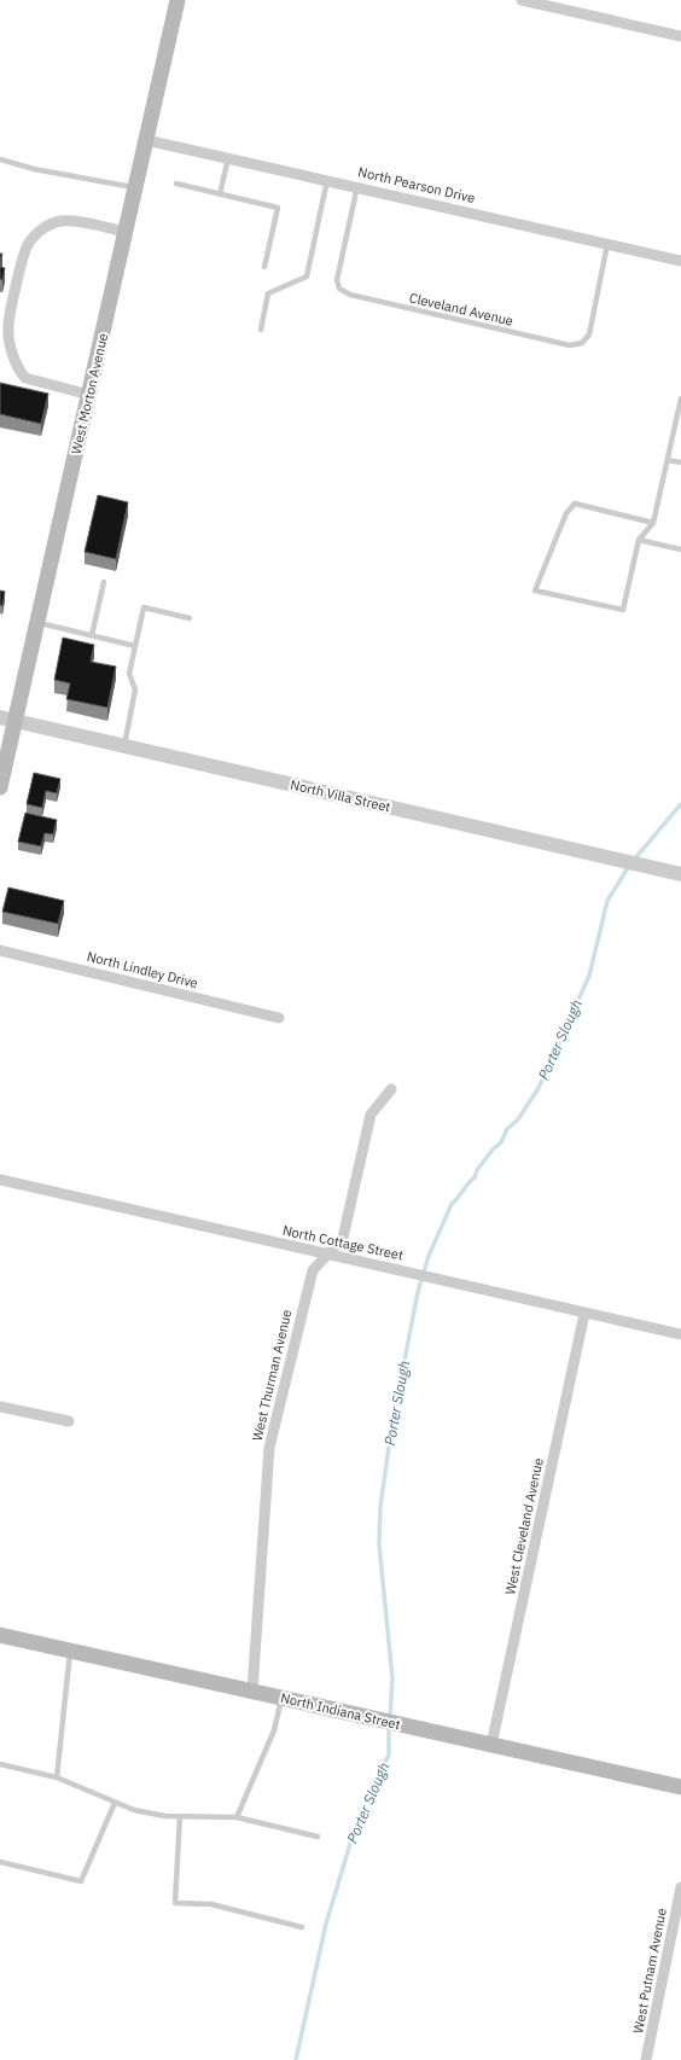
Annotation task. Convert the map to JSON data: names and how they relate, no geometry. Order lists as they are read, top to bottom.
{
  "streets": {
    "main road": ["West Morton Avenue", "North Indiana Street"],
    "street": [
      "North Pearson Drive",
      "North Villa Street",
      "North Lindley Drive",
      "North Cottage Street",
      "West Thurman Avenue",
      "West Cleveland Avenue",
      "West Putnam Avenue"
    ],
    "lane": ["Cleveland Avenue"]
  },
  "crossings": [
    ["North Pearson Drive", "Cleveland Avenue"],
    ["North Pearson Drive", "West Morton Avenue"],
    ["West Morton Avenue", "North Villa Street"],
    ["North Cottage Street", "West Thurman Avenue"],
    ["North Cottage Street", "West Cleveland Avenue"],
    ["West Thurman Avenue", "North Indiana Street"],
    ["West Cleveland Avenue", "North Indiana Street"]
  ],
  "water": ["Porter Slough"]
}
